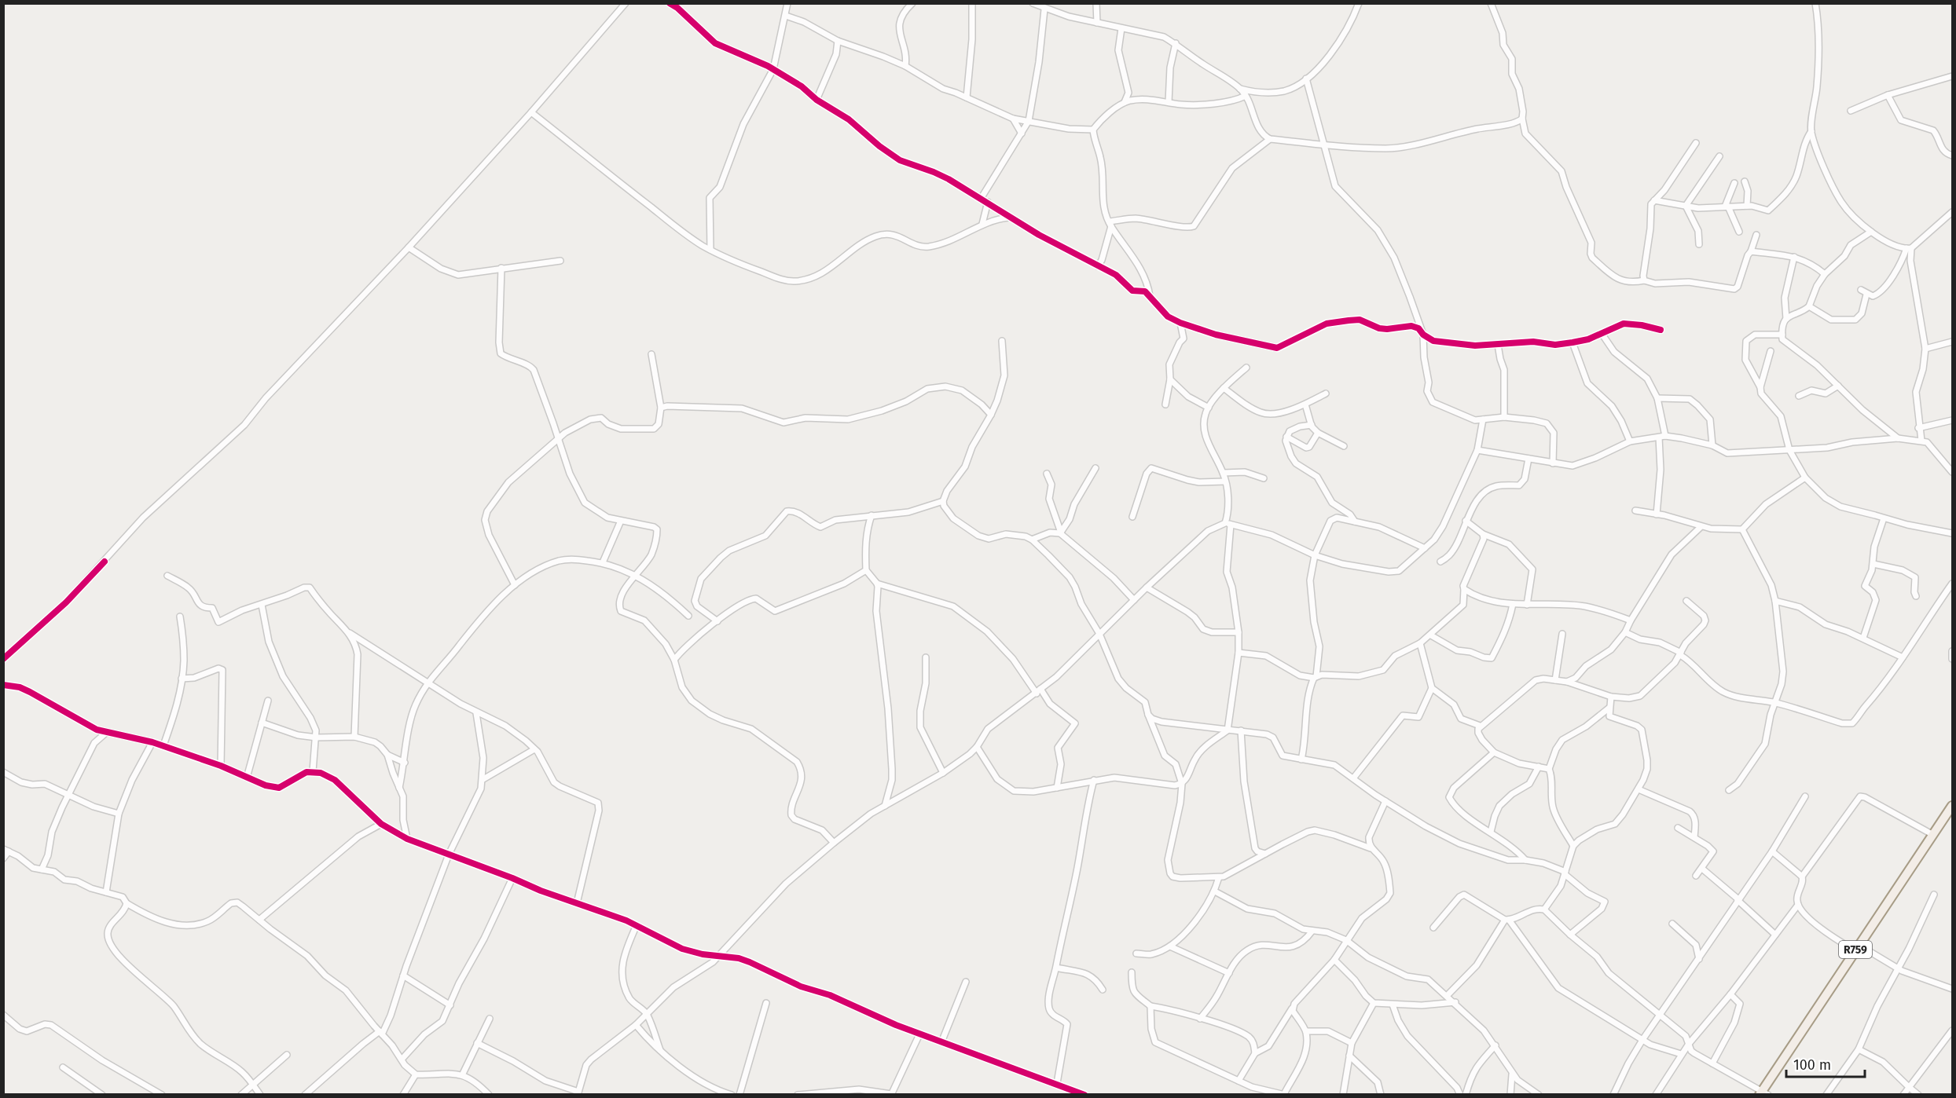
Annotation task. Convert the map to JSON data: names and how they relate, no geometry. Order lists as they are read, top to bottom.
{
  "streets": {
    "main road": ["R759"]
  },
  "scale_bar": "100 m"
}
